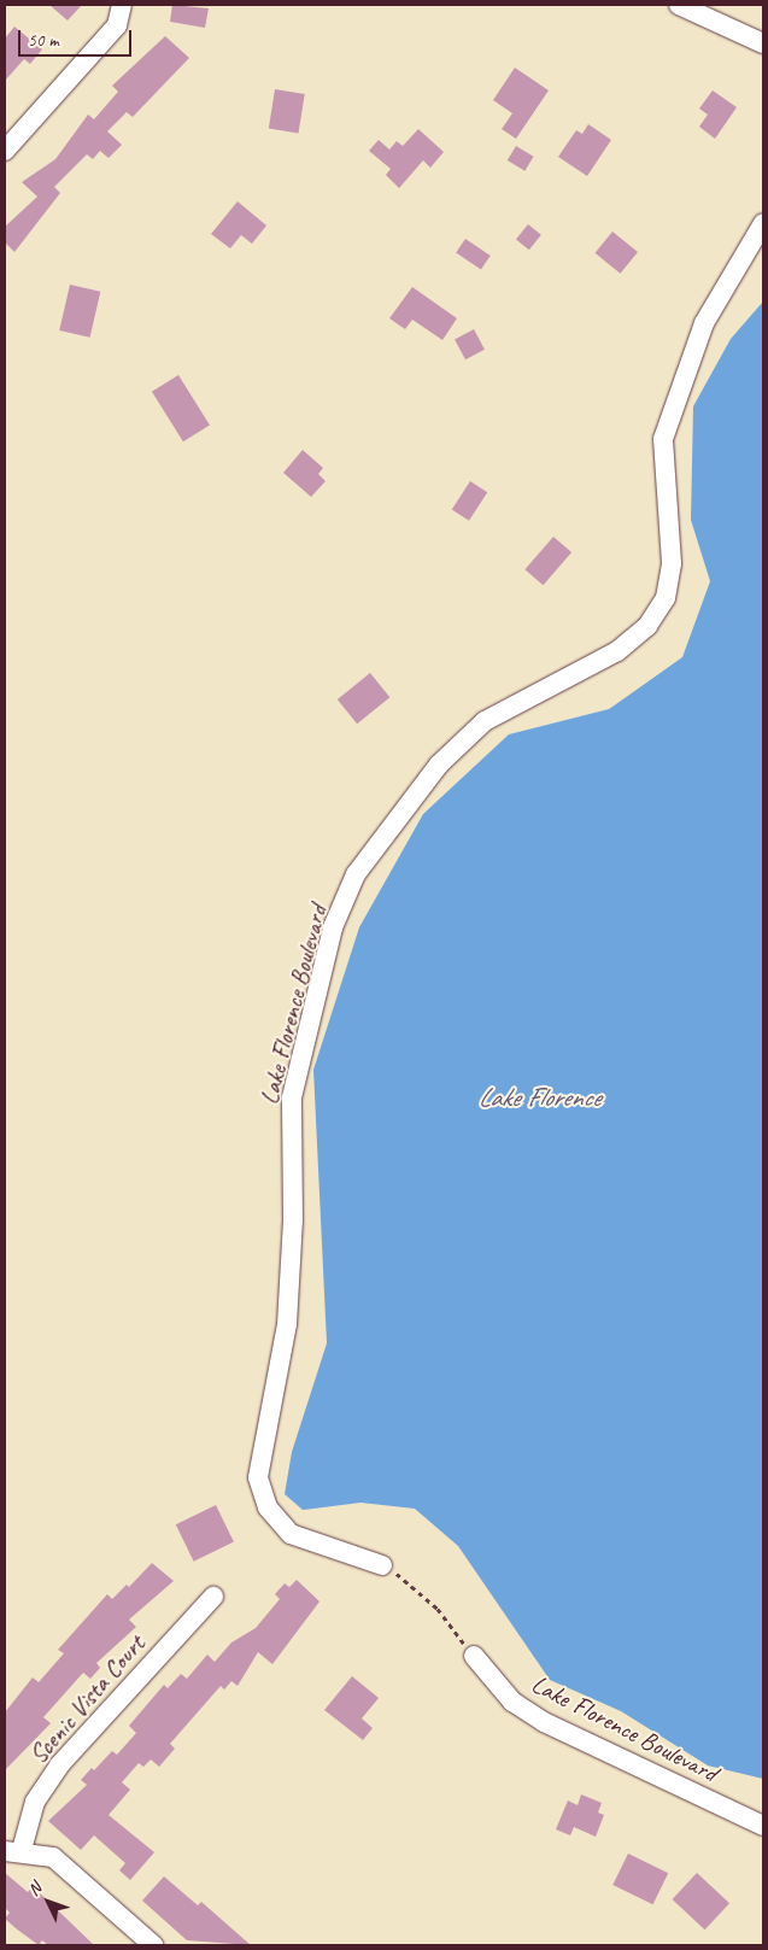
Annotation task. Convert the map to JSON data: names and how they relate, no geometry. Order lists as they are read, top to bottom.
{
  "streets": {
    "street": ["Lake Florence Boulevard", "Scenic Vista Court"]
  },
  "water": ["Lake Florence"],
  "scale_bar": "50 m",
  "north": "top left"
}
